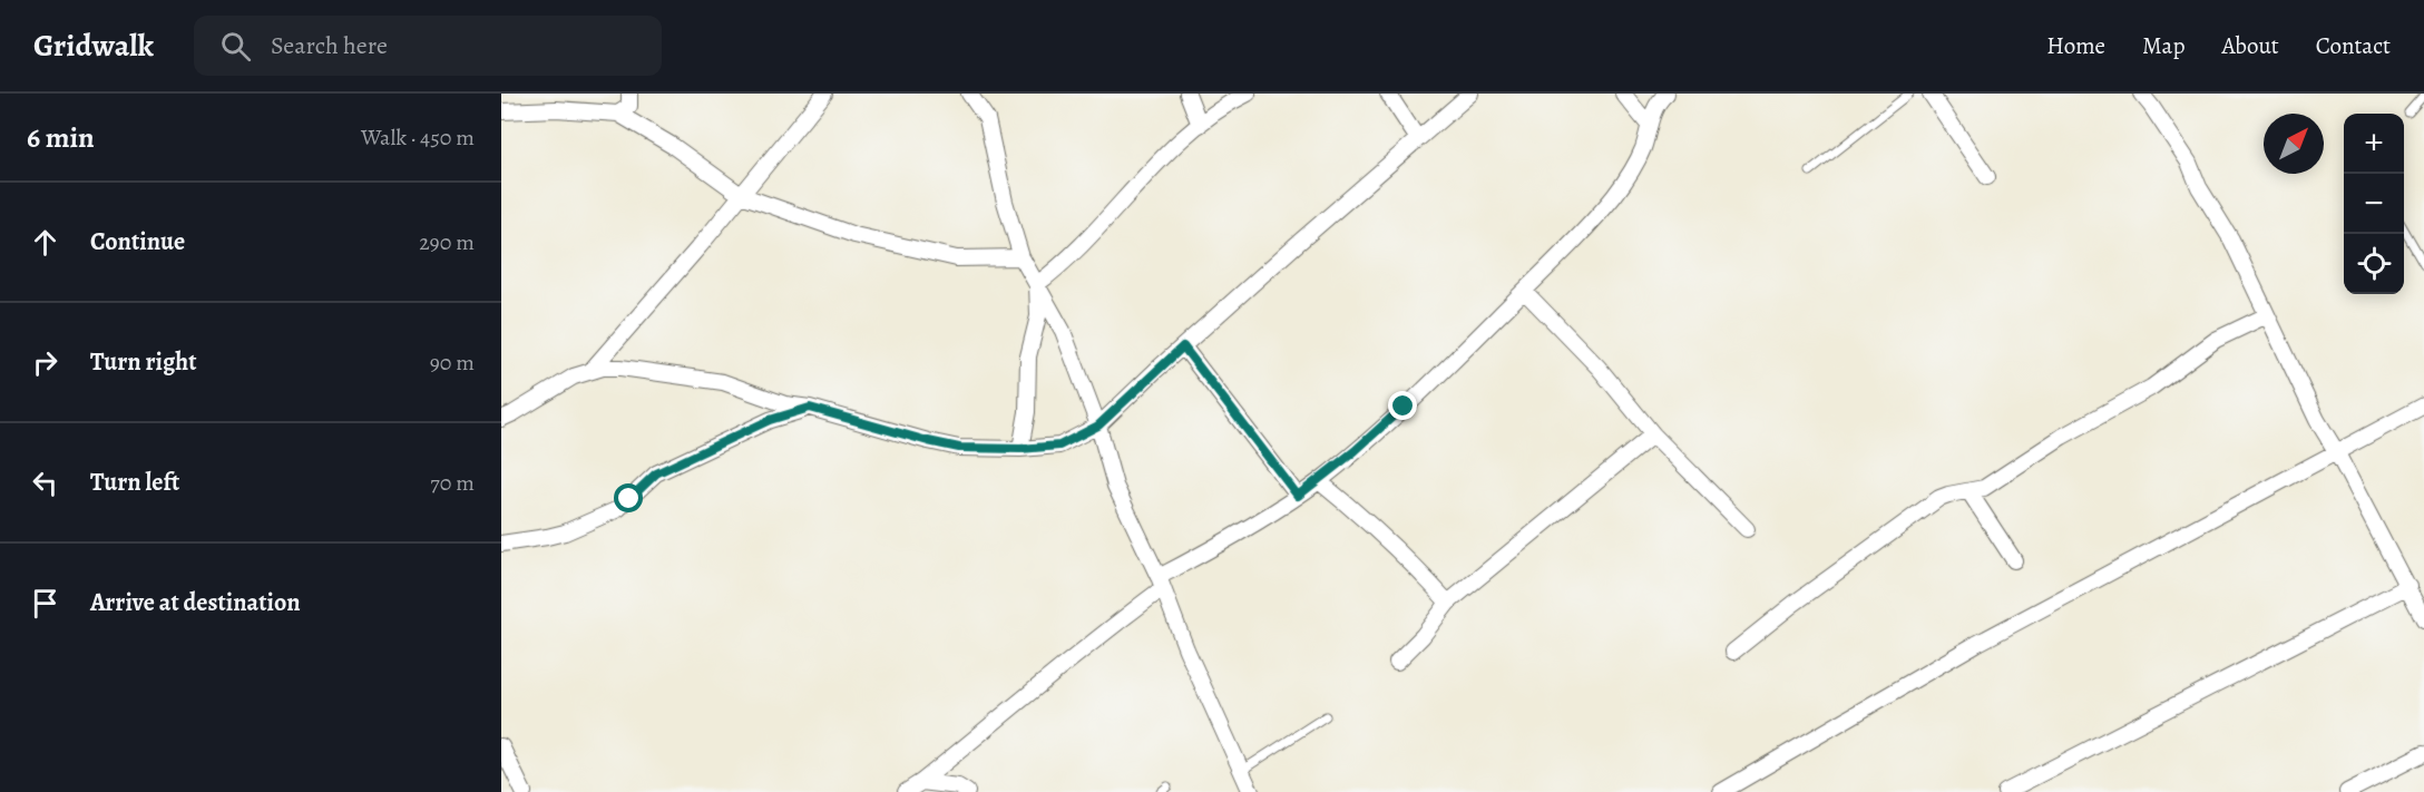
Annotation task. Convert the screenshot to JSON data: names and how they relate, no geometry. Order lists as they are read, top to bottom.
{
  "north": "top right",
  "page": {
    "header": "Gridwalk",
    "search": "Search here",
    "nav": [
      "Home",
      "Map",
      "About",
      "Contact"
    ],
    "heading": ["6 min", "Walk · 450 m"],
    "map_buttons": ["+", "−"],
    "list": [
      ["Continue", "290 m"],
      ["Turn right", "90 m"],
      ["Turn left", "70 m"],
      "Arrive at destination"
    ]
  }
}
